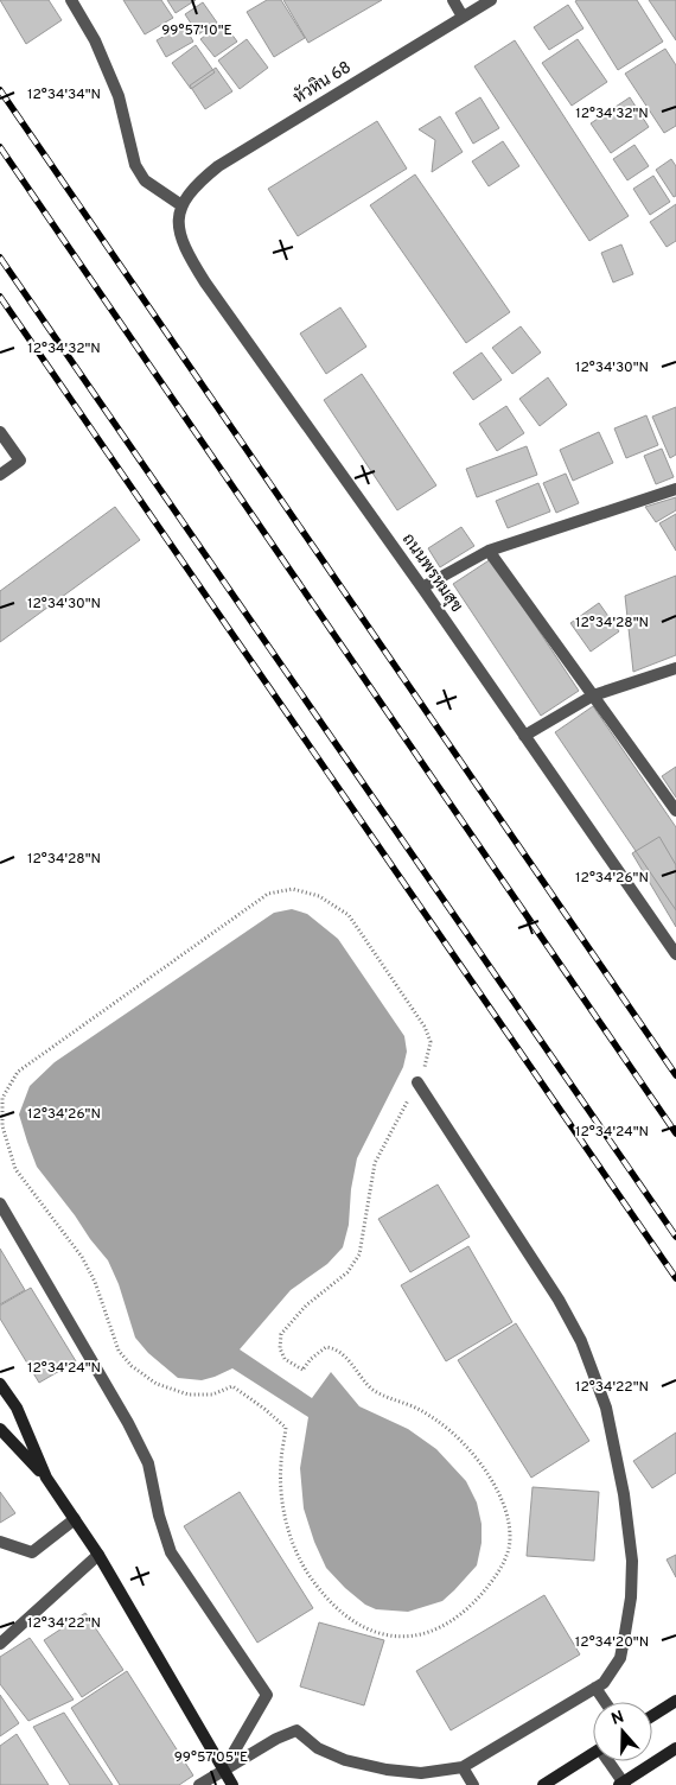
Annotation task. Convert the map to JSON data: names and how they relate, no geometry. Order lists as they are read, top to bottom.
{
  "streets": {
    "street": ["หัวหิน 68", "ถนนพรหมสุข"]
  },
  "crossings": [
    ["หัวหิน 68", "ถนนพรหมสุข"]
  ],
  "north": "top",
  "coordinates": [
    "99°57'10\"E",
    "12°34'34\"N",
    "12°34'32\"N",
    "12°34'30\"N",
    "12°34'28\"N",
    "12°34'26\"N",
    "12°34'24\"N",
    "12°34'22\"N",
    "12°34'20\"N",
    "99°57'05\"E"
  ]
}
